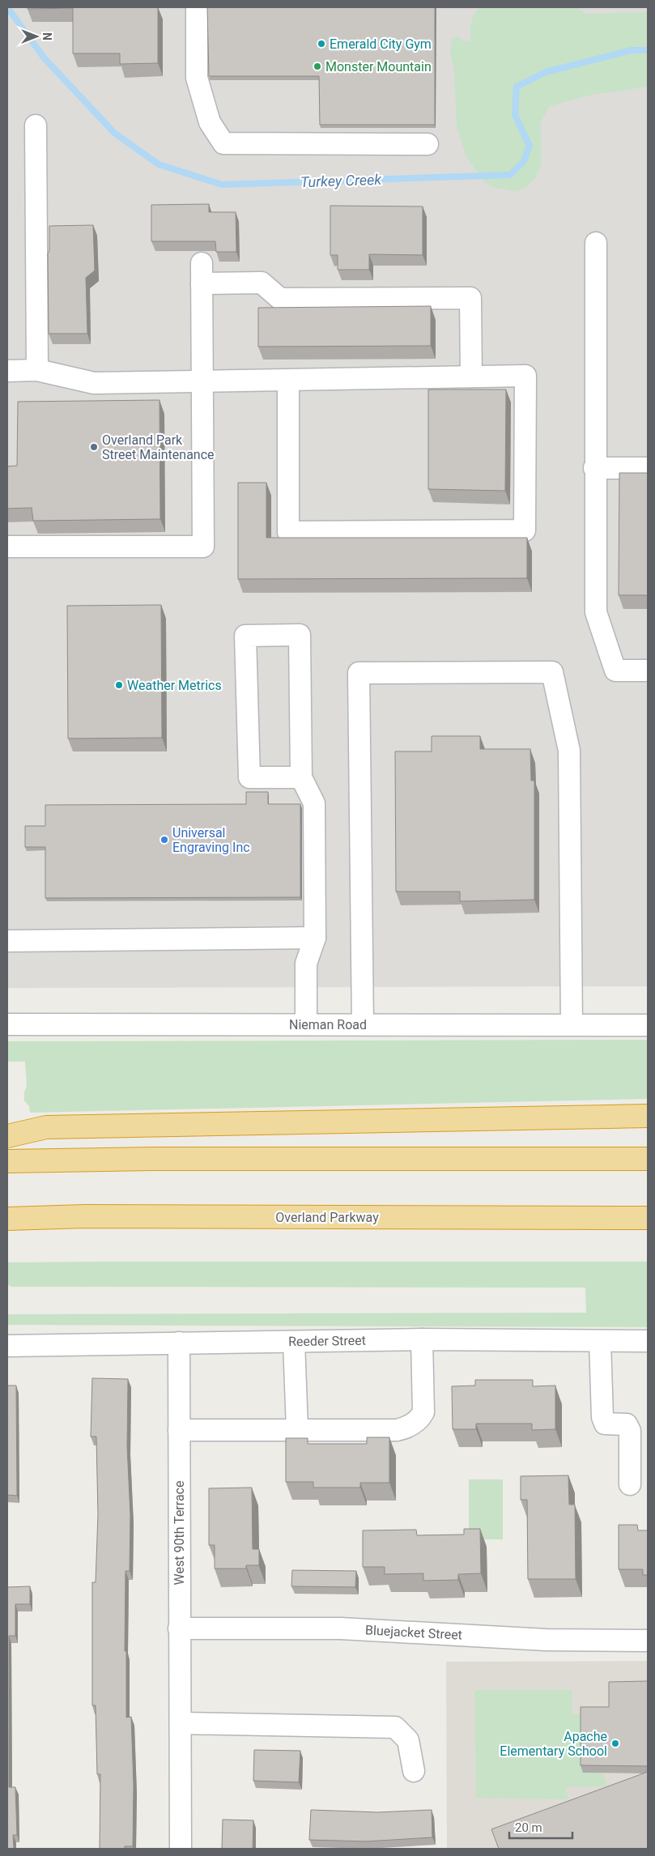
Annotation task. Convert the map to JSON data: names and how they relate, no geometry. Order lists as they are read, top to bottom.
{
  "streets": {
    "highway": ["Overland Parkway"],
    "street": [
      "Nieman Road",
      "Reeder Street",
      "West 90th Terrace",
      "Bluejacket Street"
    ]
  },
  "crossings": [
    ["Reeder Street", "West 90th Terrace"],
    ["West 90th Terrace", "Bluejacket Street"]
  ],
  "water": ["Turkey Creek"],
  "places": [
    "Emerald City Gym",
    "Monster Mountain",
    "Overland Park Street Maintenance",
    "Weather Metrics",
    "Universal Engraving Inc",
    "Apache Elementary School"
  ],
  "scale_bar": "20 m",
  "north": "right"
}
